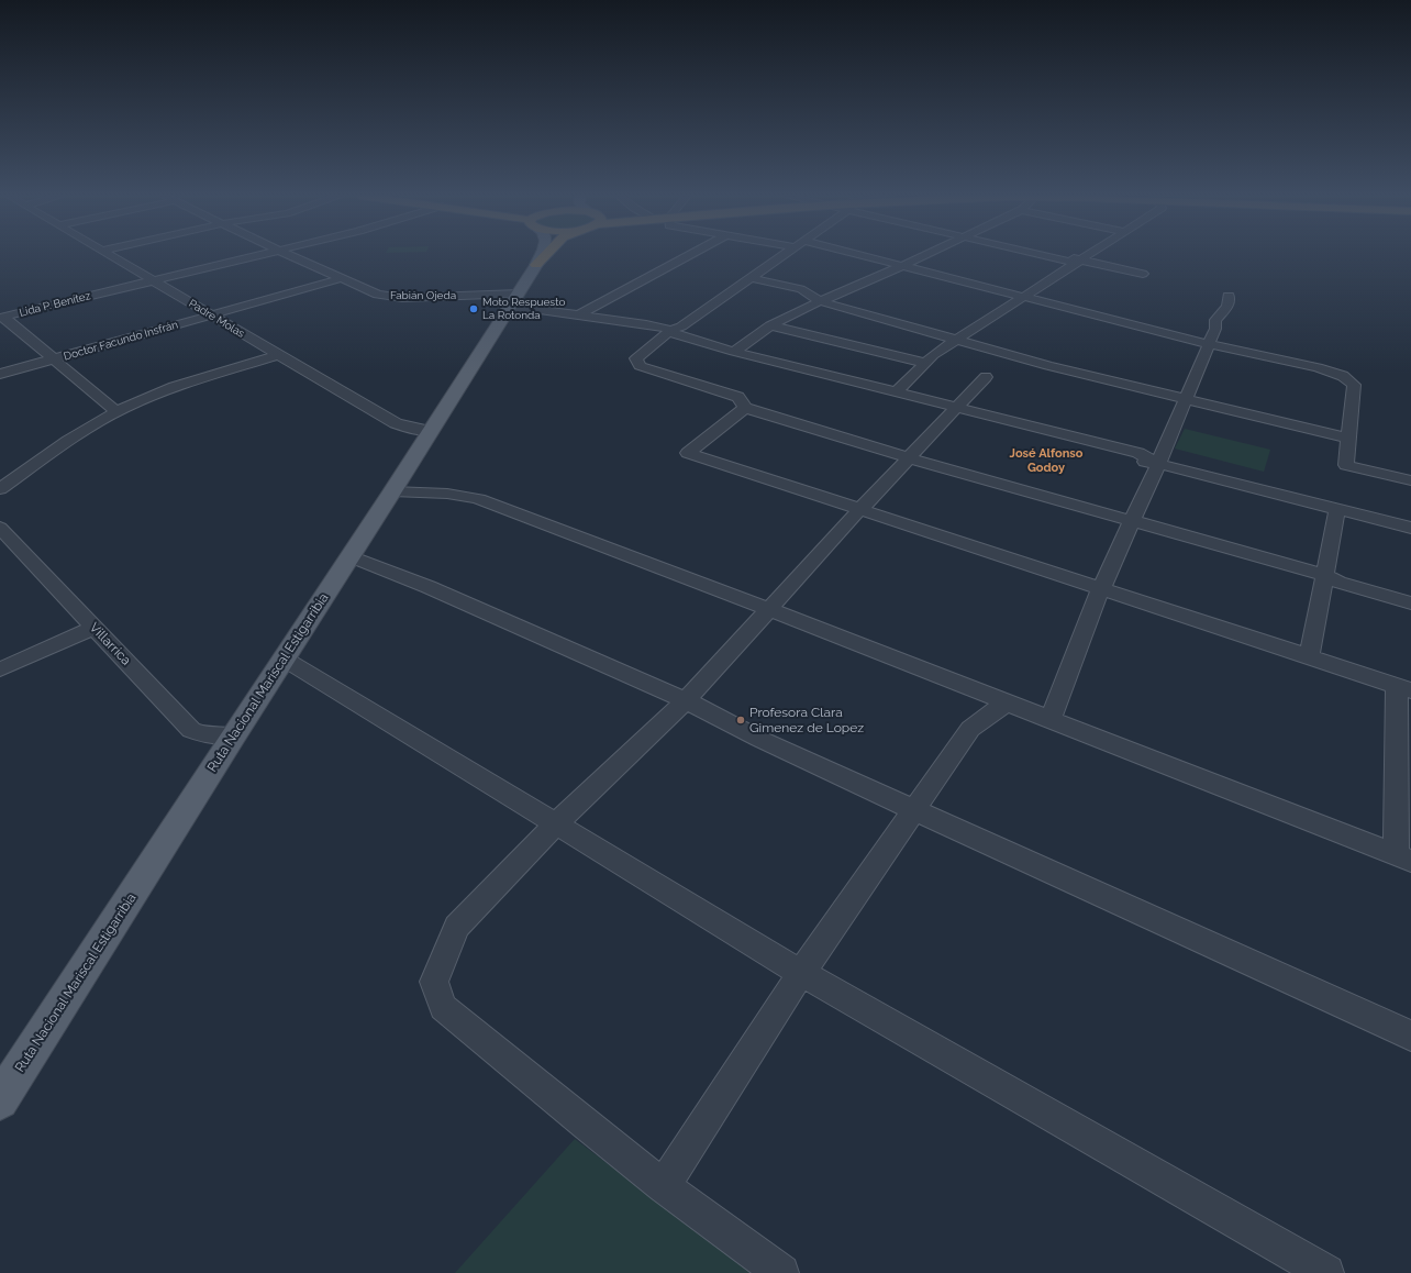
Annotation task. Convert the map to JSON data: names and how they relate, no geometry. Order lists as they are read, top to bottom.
{
  "streets": {
    "main road": ["Ruta Nacional Mariscal Estigarribia"],
    "street": [
      "Fabián Ojeda",
      "Lida P. Benítez",
      "Padre Molas",
      "Doctor Facundo Insfrán",
      "Villarrica"
    ]
  },
  "crossings": [
    ["Fabián Ojeda", "Doctor Facundo Insfrán"],
    ["Fabián Ojeda", "Ruta Nacional Mariscal Estigarribia"],
    ["Lida P. Benítez", "Padre Molas"],
    ["Padre Molas", "Doctor Facundo Insfrán"],
    ["Padre Molas", "Ruta Nacional Mariscal Estigarribia"],
    ["Villarrica", "Ruta Nacional Mariscal Estigarribia"]
  ],
  "districts": ["José Alfonso Godoy"],
  "places": ["Moto Respuesto La Rotonda", "Profesora Clara Gimenez de Lopez"]
}
